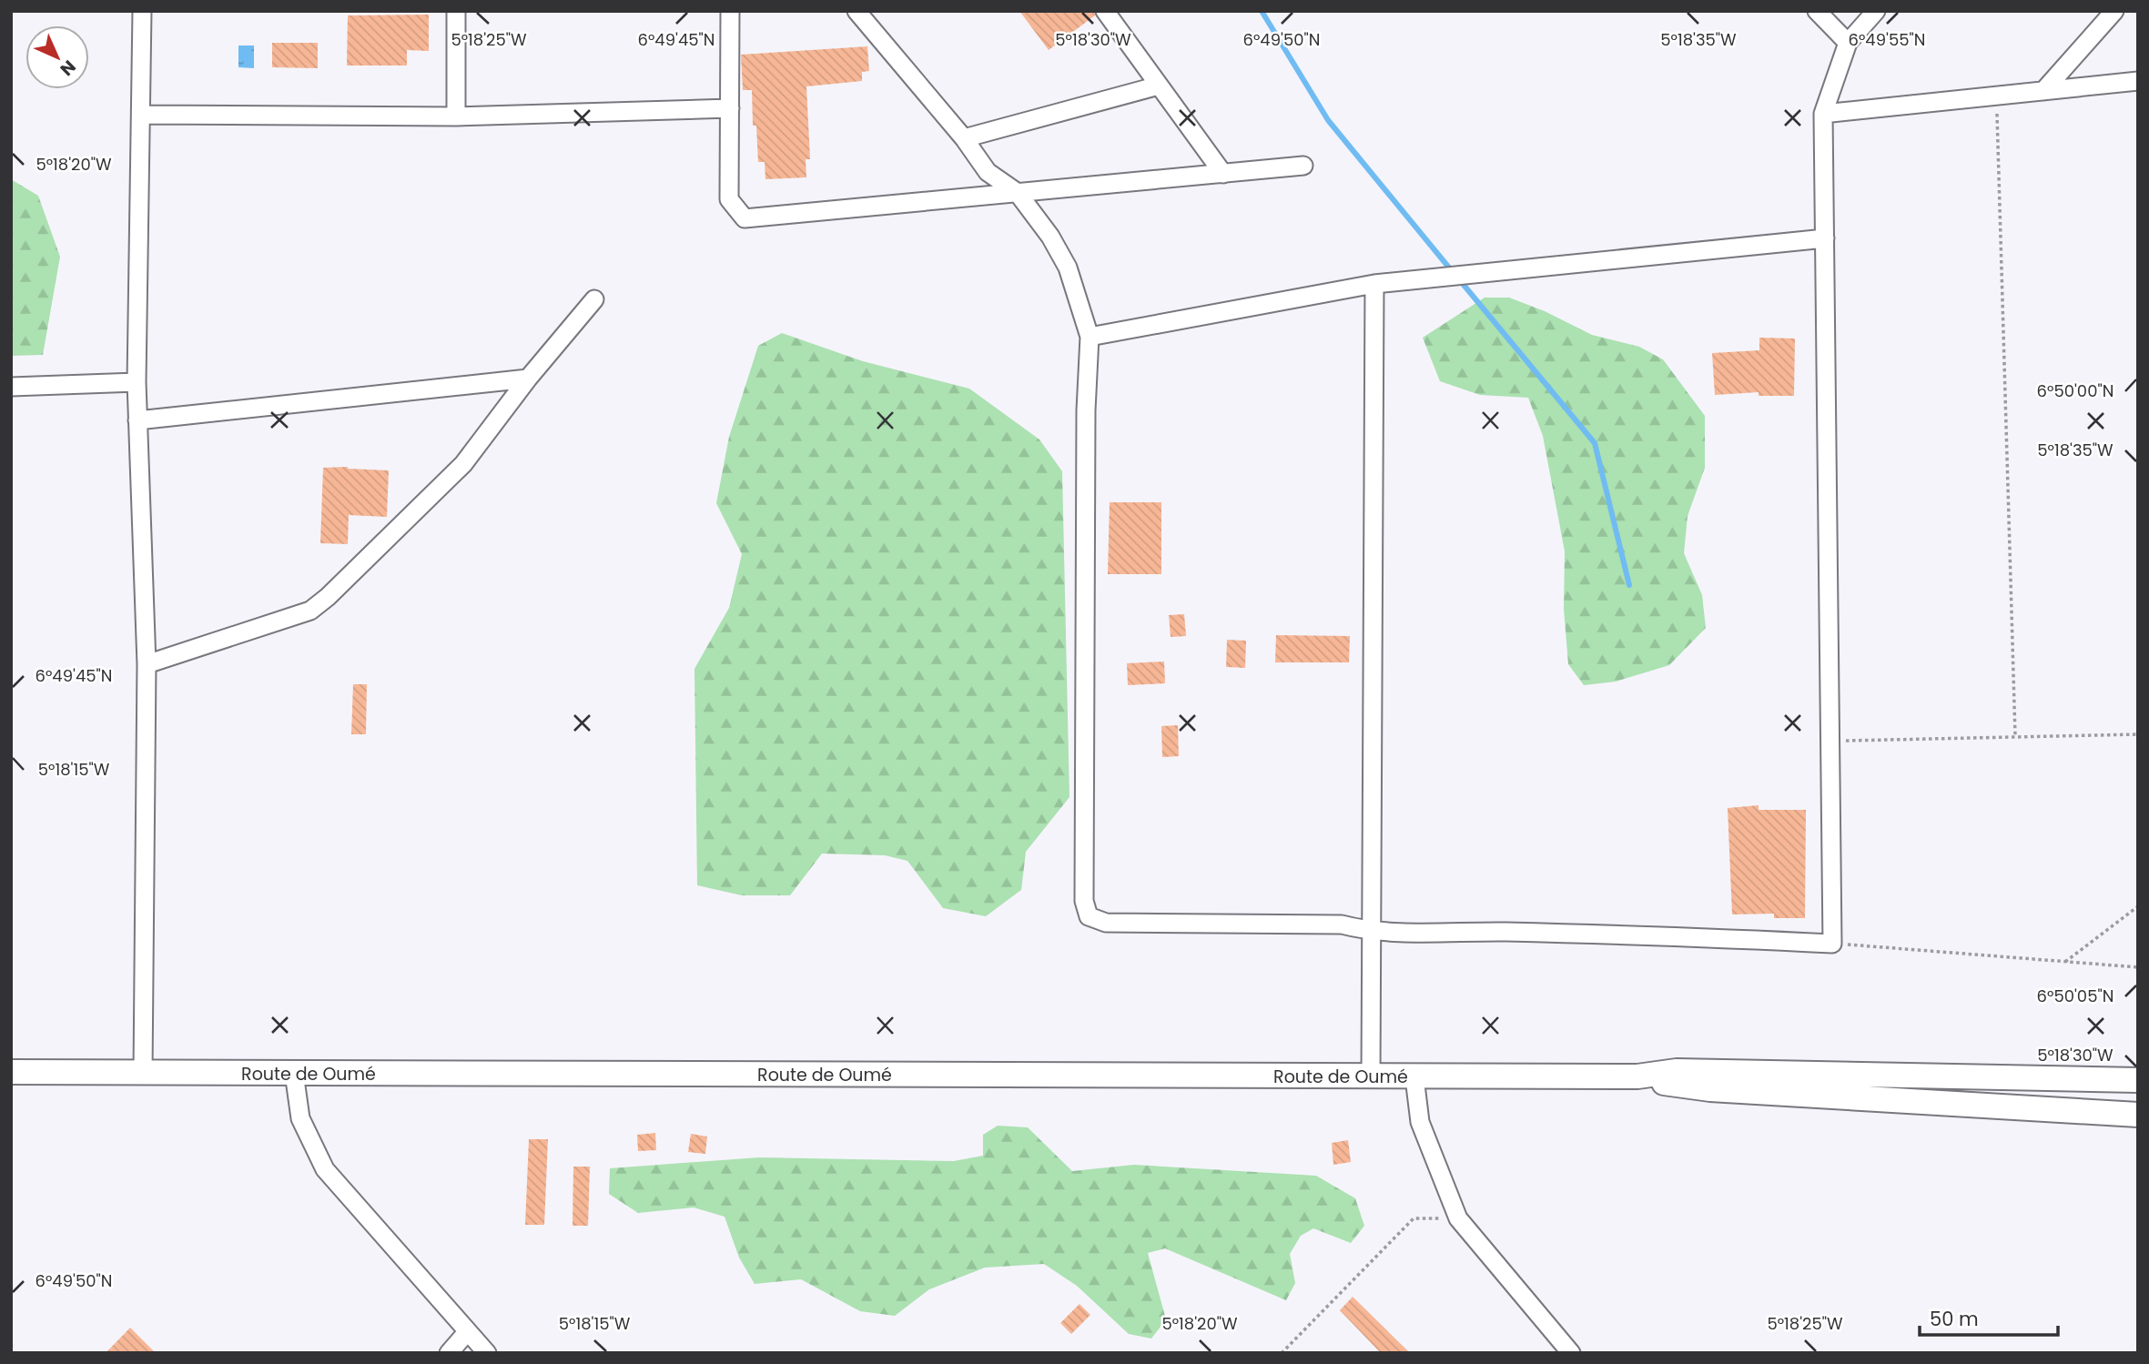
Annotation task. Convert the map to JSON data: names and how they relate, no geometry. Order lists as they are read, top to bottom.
{
  "streets": {
    "main road": ["Route de Oumé"]
  },
  "scale_bar": "50 m",
  "north": "bottom right",
  "coordinates": [
    "5°18'25\"W",
    "6°49'45\"N",
    "5°18'30\"W",
    "6°49'50\"N",
    "5°18'35\"W",
    "6°49'55\"N",
    "5°18'20\"W",
    "6°50'00\"N",
    "5°18'15\"W",
    "6°50'05\"N"
  ]
}
